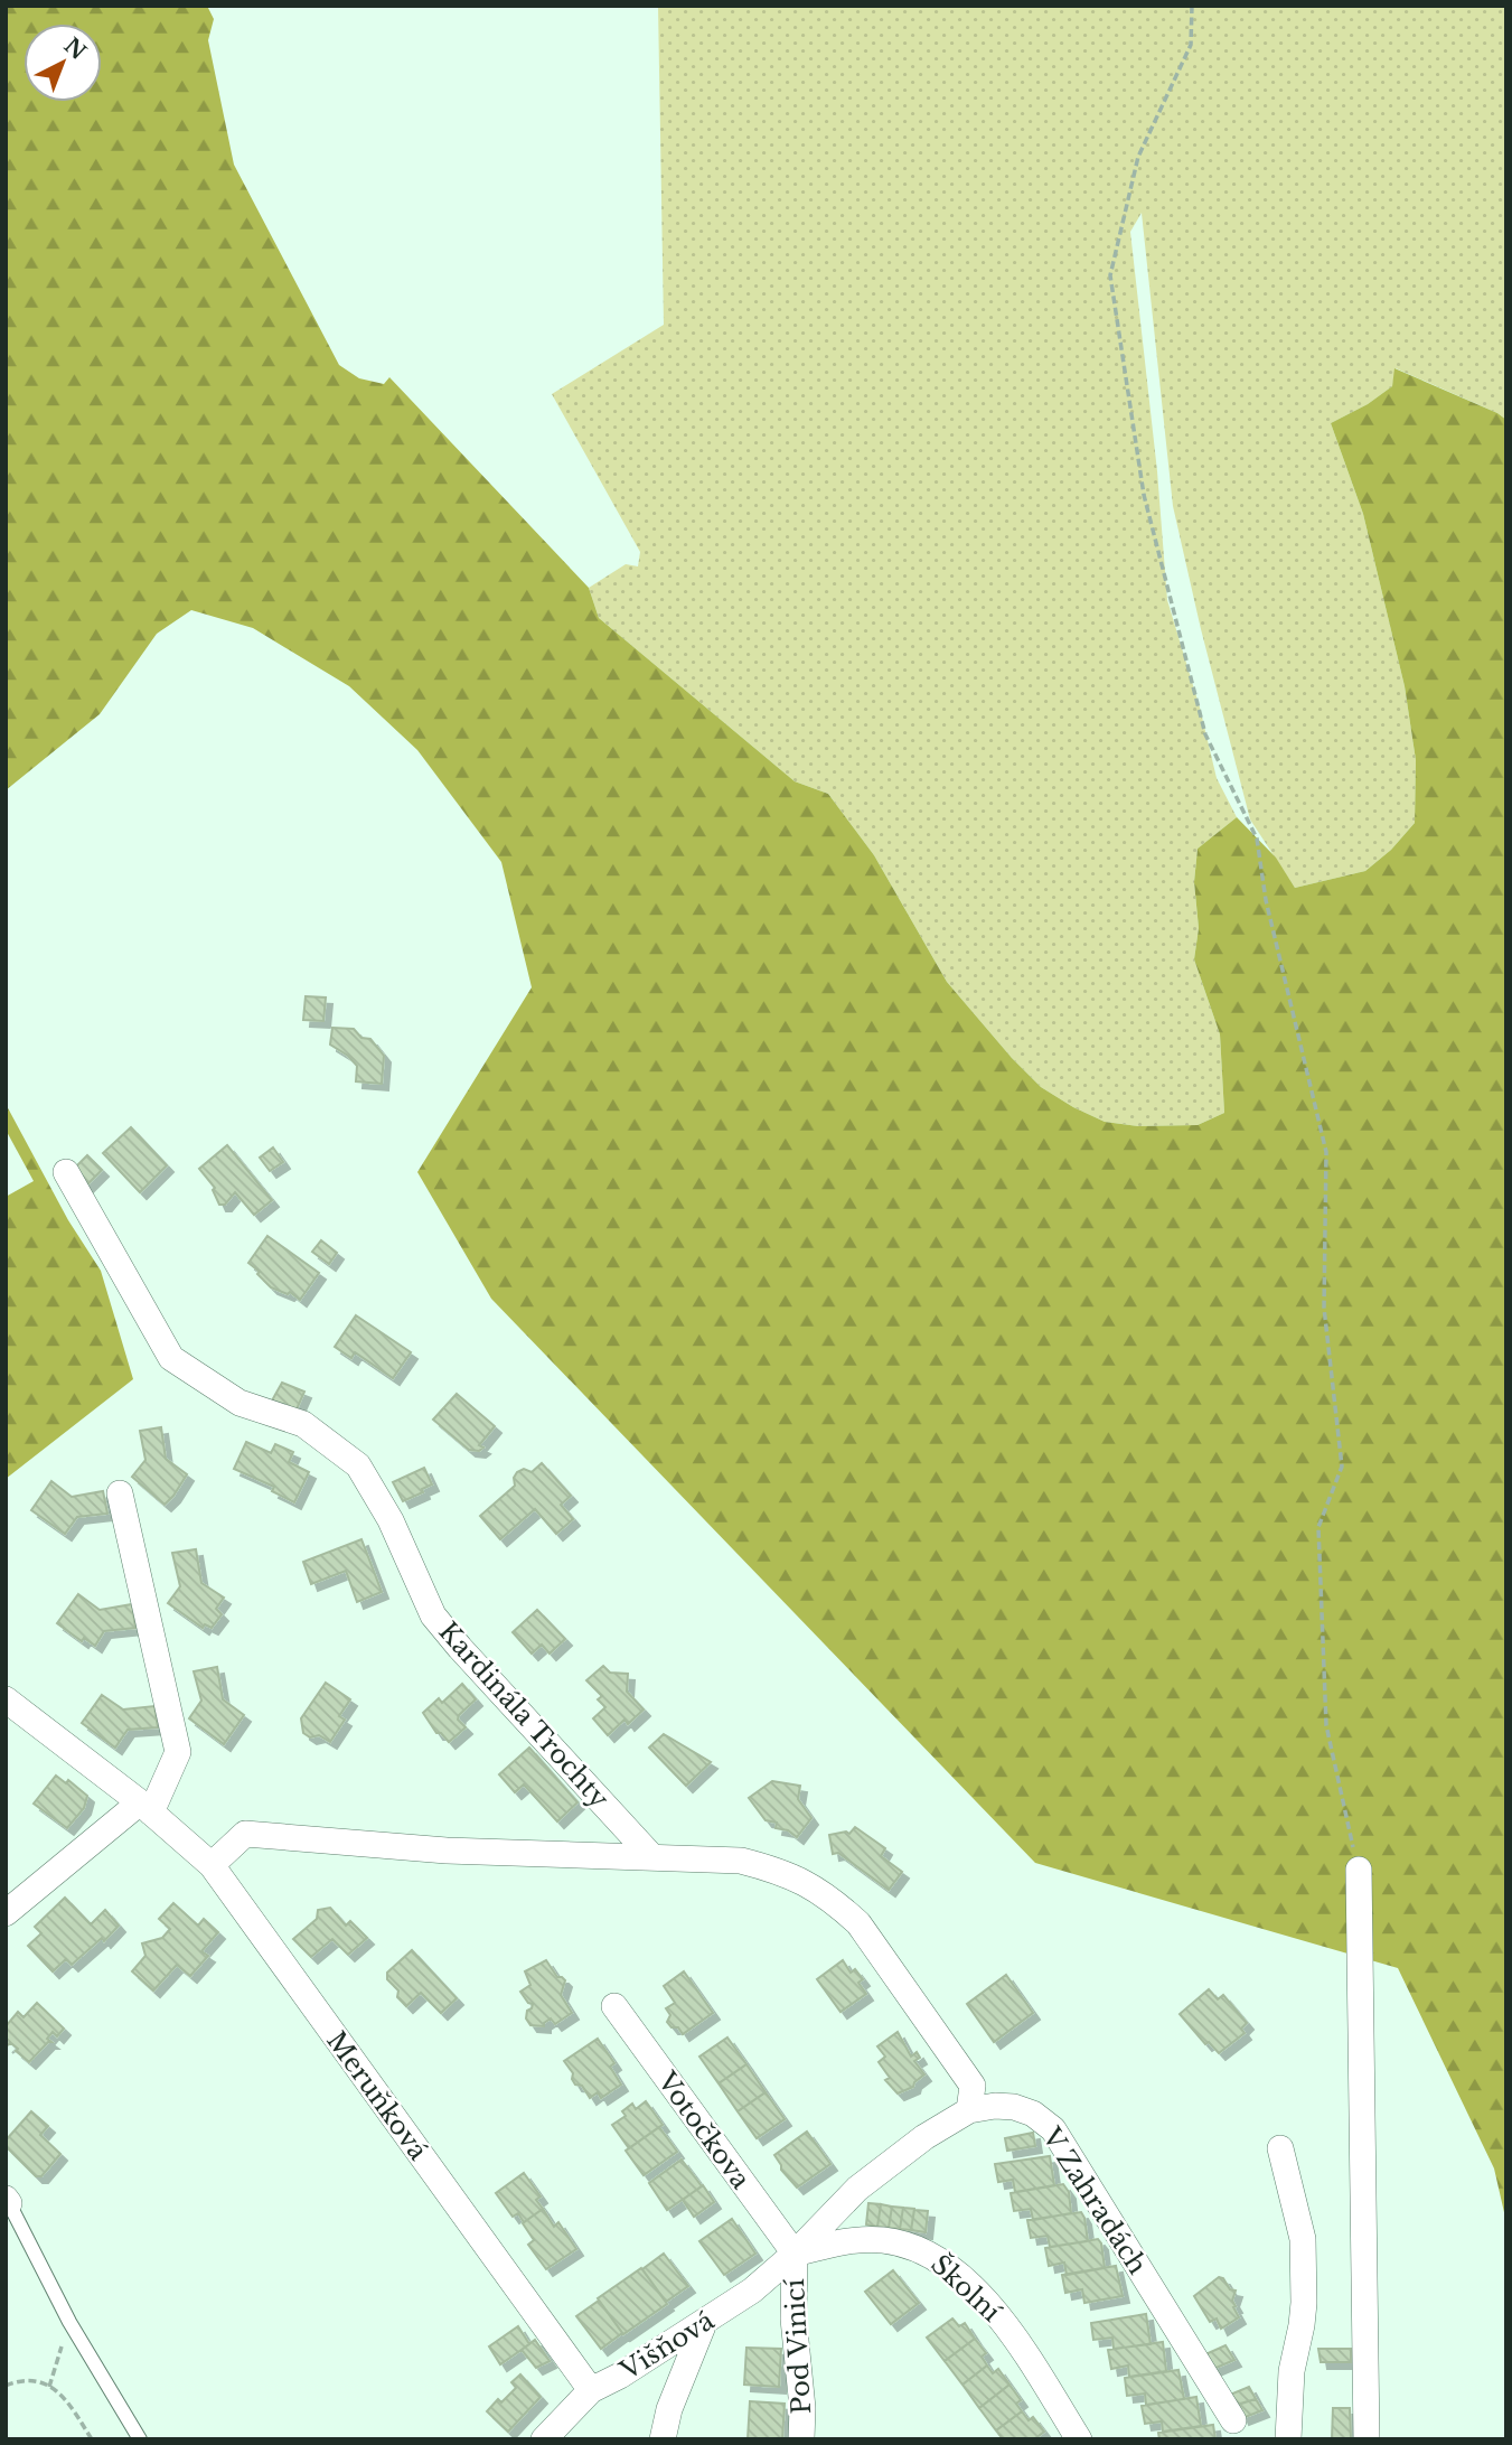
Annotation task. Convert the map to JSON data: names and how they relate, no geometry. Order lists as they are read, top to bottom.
{
  "streets": {
    "street": [
      "Kardinála Trochty",
      "Meruňková",
      "Votočkova",
      "V Zahradách",
      "Školní",
      "Višňová",
      "Pod Vinicí"
    ]
  },
  "crossings": [
    ["Meruňková", "Višňová"],
    ["Votočkova", "V Zahradách"],
    ["Votočkova", "Školní"],
    ["Votočkova", "Višňová"],
    ["Votočkova", "Pod Vinicí"],
    ["V Zahradách", "Školní"],
    ["V Zahradách", "Višňová"],
    ["V Zahradách", "Pod Vinicí"],
    ["Školní", "Višňová"],
    ["Školní", "Pod Vinicí"],
    ["Višňová", "Pod Vinicí"]
  ],
  "north": "top right"
}
